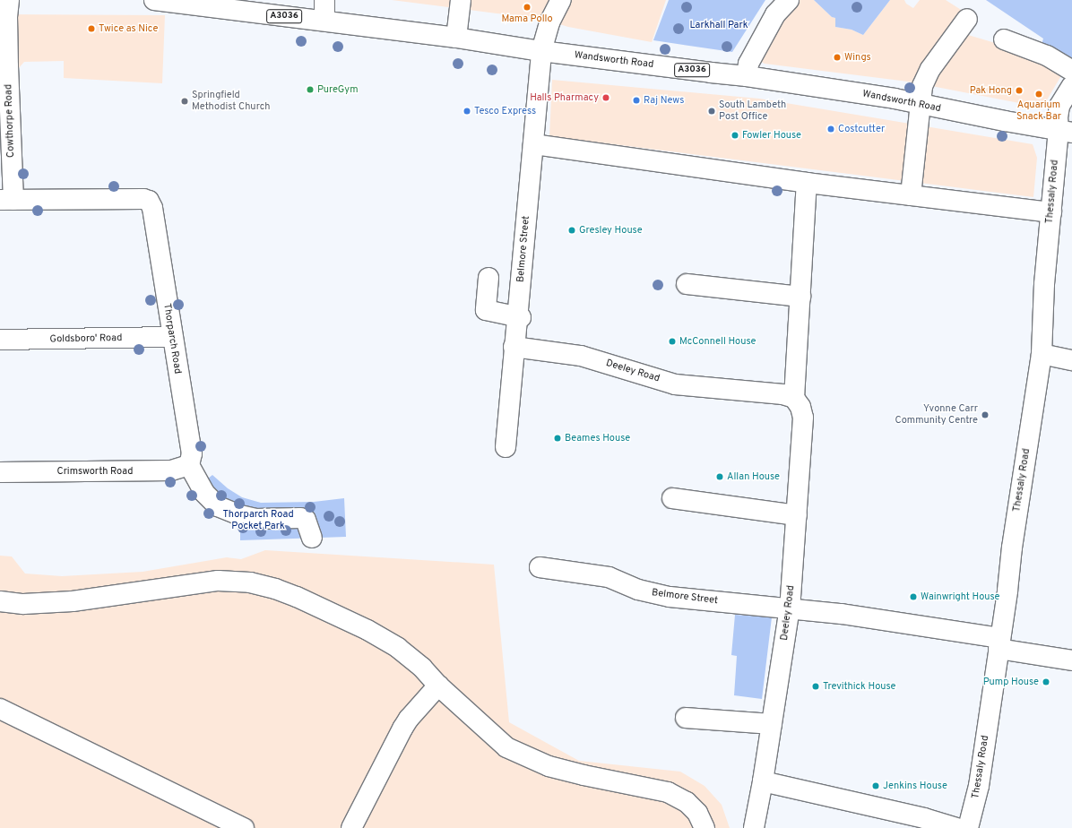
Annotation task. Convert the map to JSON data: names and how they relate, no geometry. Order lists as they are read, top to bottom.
{
  "streets": {
    "street": [
      "A3036",
      "Wandsworth Road",
      "Cowthorpe Road",
      "Thessaly Road",
      "Belmore Street",
      "Goldsboro' Road",
      "Thorparch Road",
      "Deeley Road",
      "Crimsworth Road"
    ]
  },
  "crossings": [
    ["Wandsworth Road", "Thessaly Road"],
    ["Wandsworth Road", "Belmore Street"],
    ["Cowthorpe Road", "Thorparch Road"],
    ["Thessaly Road", "Belmore Street"],
    ["Belmore Street", "Deeley Road"],
    ["Goldsboro' Road", "Thorparch Road"],
    ["Thorparch Road", "Crimsworth Road"]
  ],
  "parks": ["Larkhall Park", "Thorparch Road Pocket Park"],
  "places": [
    "Mama Pollo",
    "Twice as Nice",
    "Wings",
    "PureGym",
    "Pak Hong",
    "Aquarium Snack Bar",
    "Halls Pharmacy",
    "Raj News",
    "Springfield Methodist Church",
    "Tesco Express",
    "South Lambeth Post Office",
    "Costcutter",
    "Fowler House",
    "Gresley House",
    "McConnell House",
    "Yvonne Carr Community Centre",
    "Beames House",
    "Allan House",
    "Wainwright House",
    "Pump House",
    "Trevithick House",
    "Jenkins House"
  ]
}
